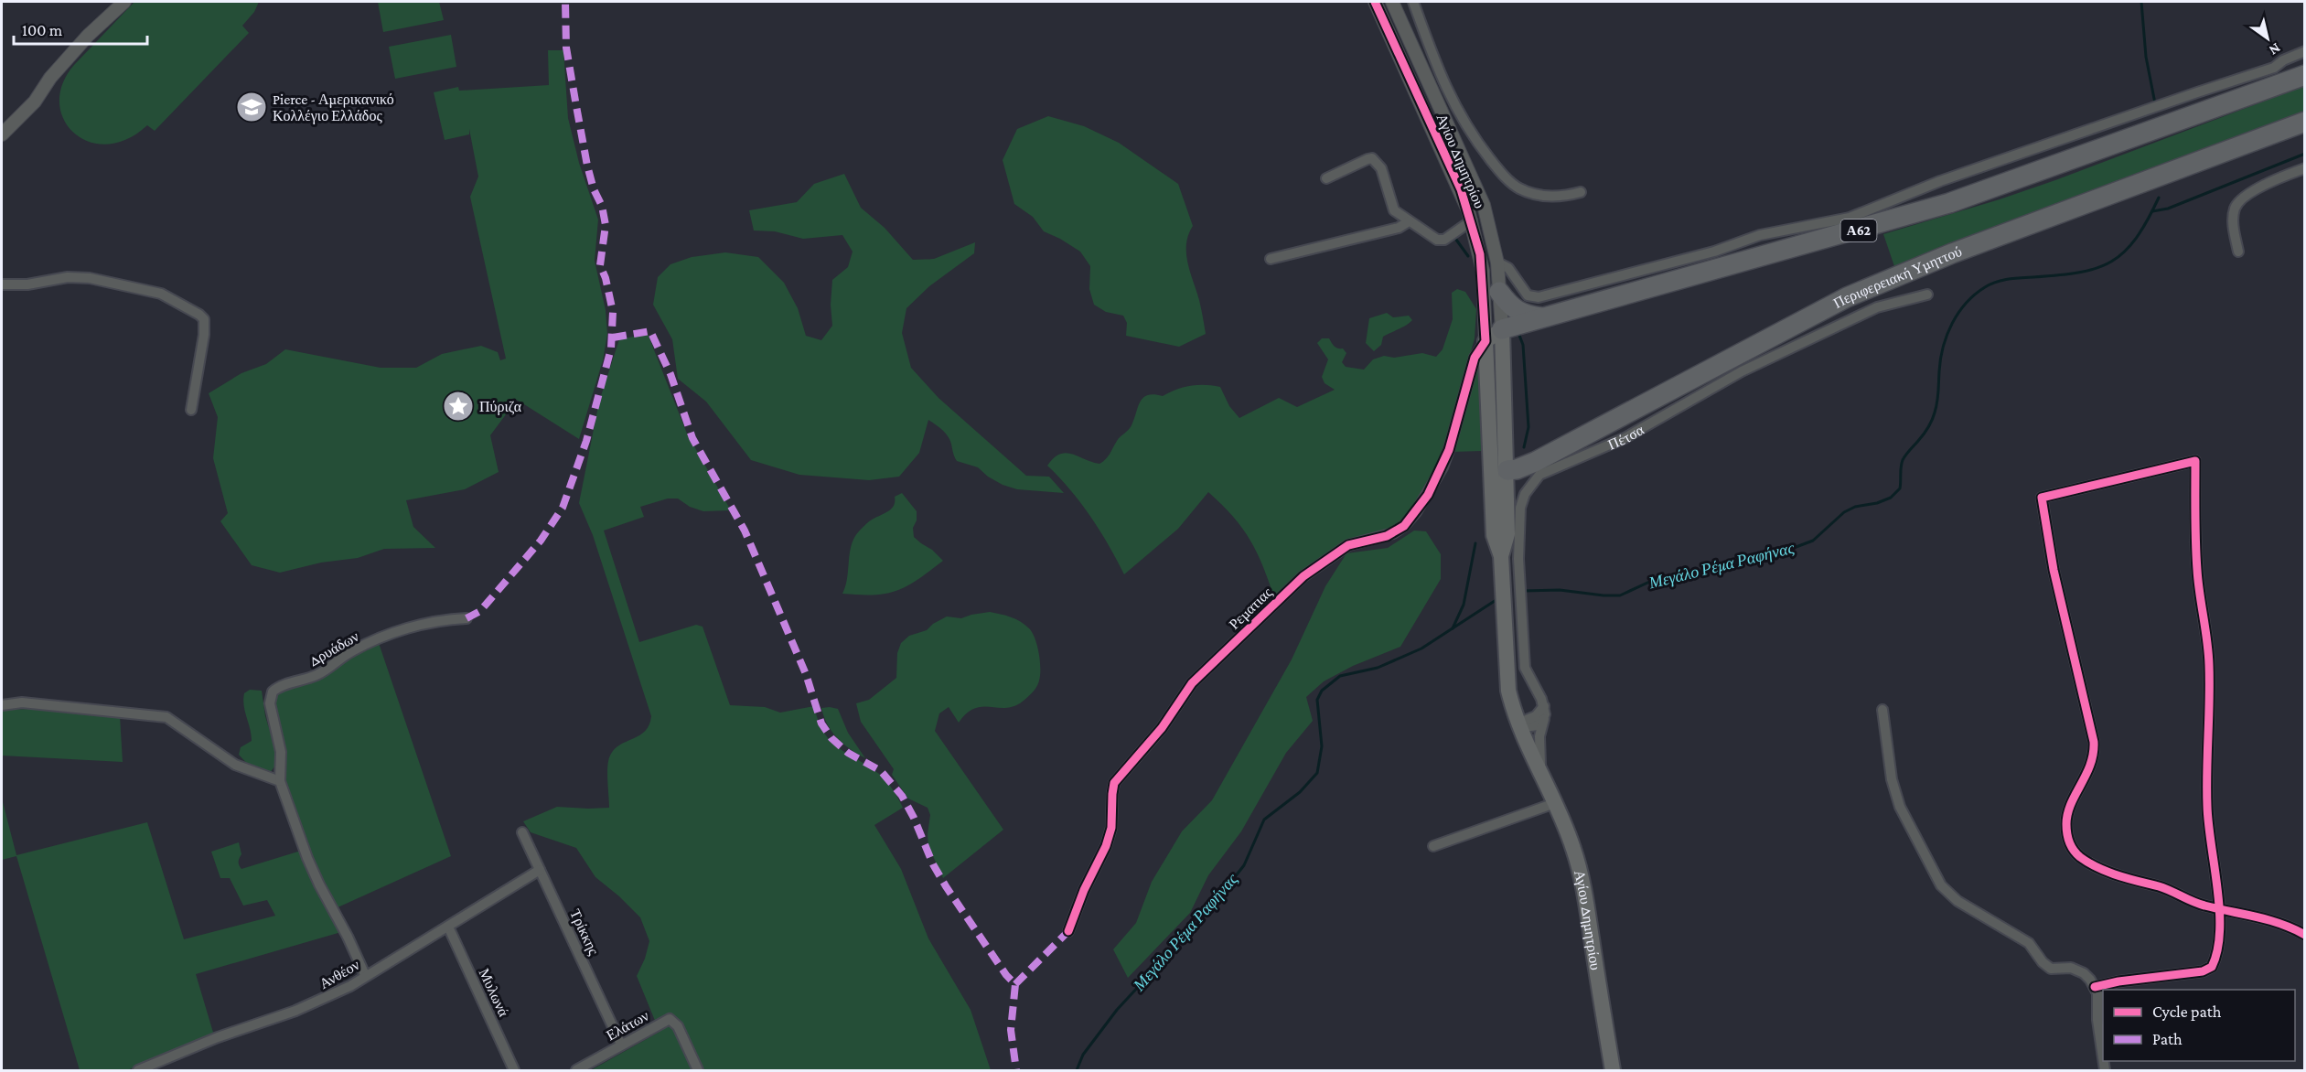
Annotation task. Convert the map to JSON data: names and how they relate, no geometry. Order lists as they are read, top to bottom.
{
  "streets": {
    "highway": ["Α62", "Περιφερειακή Υμηττού"],
    "main road": ["Αγίου Δημητρίου"],
    "street": [
      "Πέτσα",
      "Ρεματιας",
      "Δρυάδων",
      "Τρίκκης",
      "Ανθέον",
      "Μυλωνά",
      "Ελάτων"
    ]
  },
  "crossings": [
    ["Αγίου Δημητρίου", "Περιφερειακή Υμηττού"],
    ["Αγίου Δημητρίου", "Ρεματιας"],
    ["Τρίκκης", "Ανθέον"],
    ["Τρίκκης", "Ελάτων"],
    ["Ανθέον", "Μυλωνά"]
  ],
  "water": ["Μεγάλο Ρέμα Ραφήνας"],
  "places": {
    "school or university": ["Pierce - Αμερικανικό Κολλέγιο Ελλάδος"],
    "place": ["Πύριζα"]
  },
  "legend": ["Cycle path", "Path"],
  "scale_bar": "100 m",
  "north": "bottom right"
}
